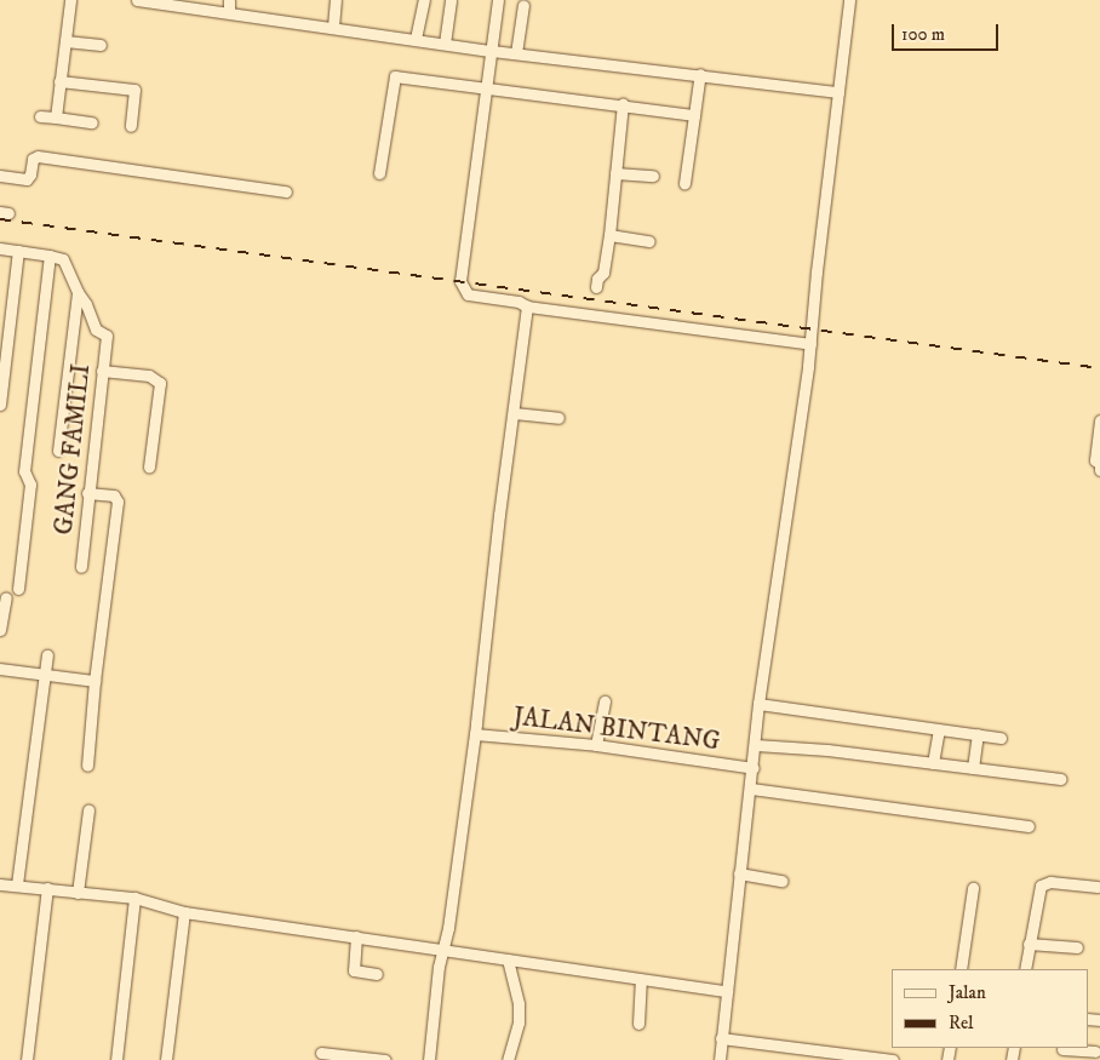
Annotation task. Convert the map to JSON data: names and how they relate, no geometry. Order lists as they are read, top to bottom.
{
  "streets": {
    "street": ["GANG FAMILI", "JALAN BINTANG"]
  },
  "legend": ["Jalan", "Rel"],
  "scale_bar": "100 m"
}
